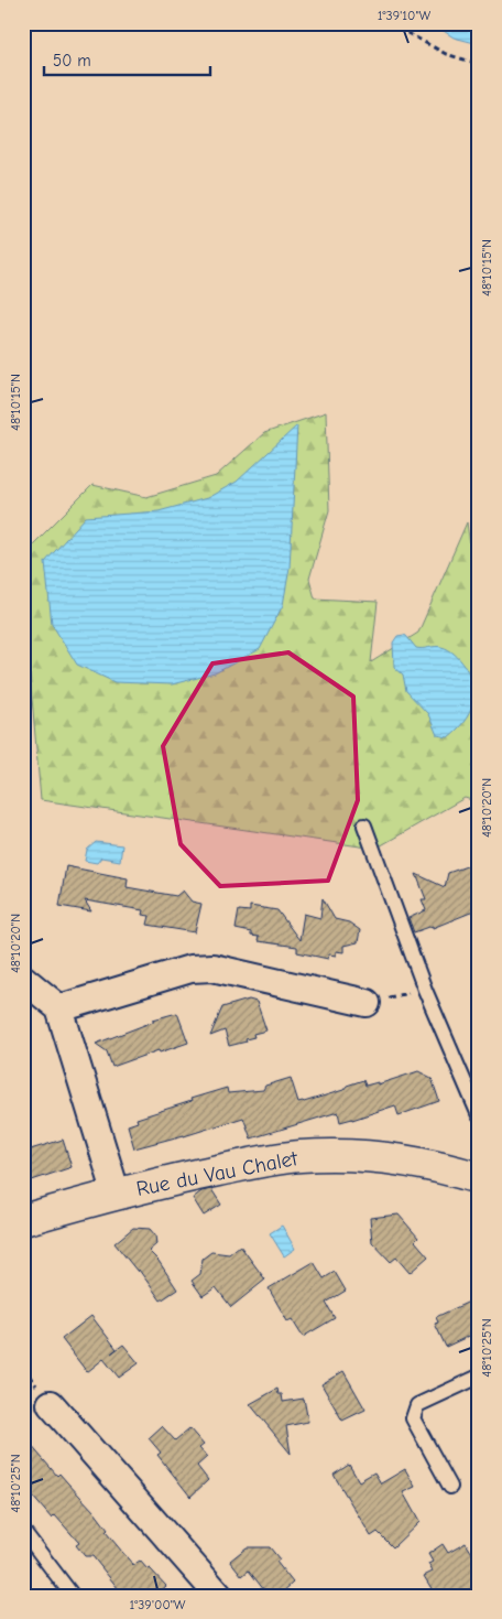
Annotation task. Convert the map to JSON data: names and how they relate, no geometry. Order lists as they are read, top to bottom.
{
  "streets": {
    "street": ["Rue du Vau Chalet"]
  },
  "scale_bar": "50 m",
  "coordinates": [
    "1°39'10\"W",
    "48°10'15\"N",
    "48°10'20\"N",
    "48°10'25\"N",
    "1°39'00\"W"
  ]
}
